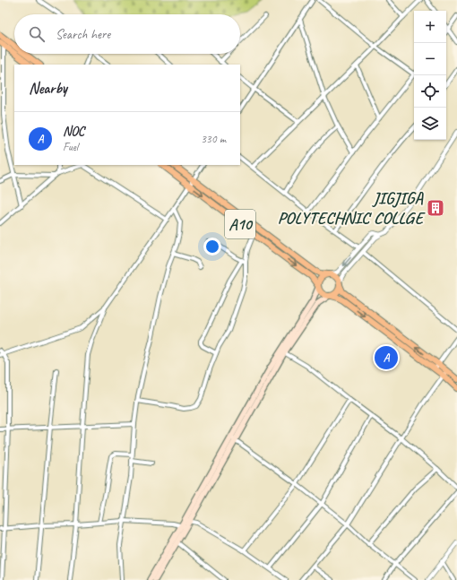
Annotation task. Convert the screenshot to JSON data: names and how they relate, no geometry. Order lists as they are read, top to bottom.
{
  "streets": {
    "highway": ["A10"]
  },
  "places": {
    "building": ["JIGJIGA POLYTECHNIC COLLGE"]
  },
  "page": {
    "map_buttons": ["+", "−"],
    "search": "Search here",
    "heading": "Nearby",
    "list": [
      {
        "mark": "A",
        "name": "NOC",
        "note": "Fuel",
        "value": "330 m"
      }
    ],
    "pins": "A"
  }
}
